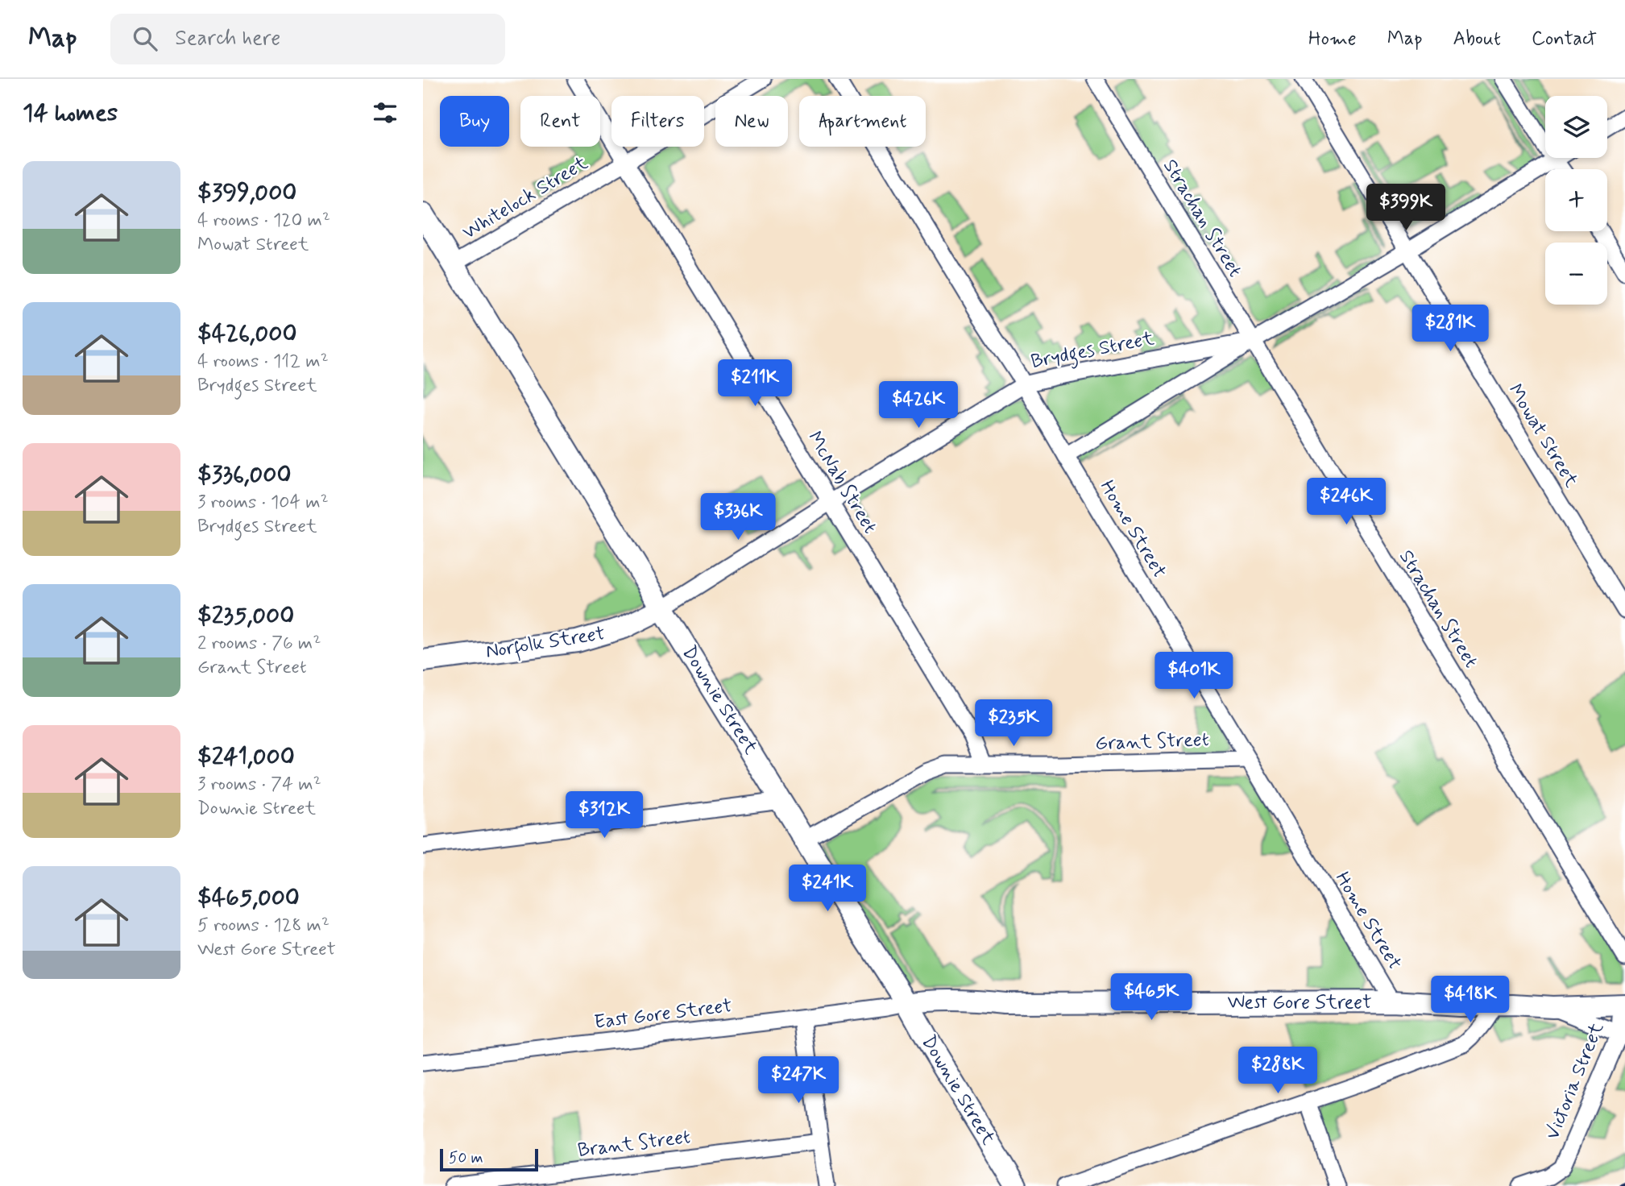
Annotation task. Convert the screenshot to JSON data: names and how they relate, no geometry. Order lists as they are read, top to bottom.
{
  "streets": {
    "main road": ["Norfolk Street", "Downie Street", "West Gore Street"],
    "street": [
      "Whitelock Street",
      "Strachan Street",
      "Brydges Street",
      "Mowat Street",
      "McNab Street",
      "Home Street",
      "Grant Street",
      "East Gore Street",
      "Victoria Street",
      "Brant Street"
    ]
  },
  "crossings": [
    ["Whitelock Street", "McNab Street"],
    ["Whitelock Street", "Downie Street"],
    ["Strachan Street", "Brydges Street"],
    ["Brydges Street", "Mowat Street"],
    ["Brydges Street", "McNab Street"],
    ["Brydges Street", "Home Street"],
    ["Brydges Street", "Norfolk Street"],
    ["Brydges Street", "Downie Street"],
    ["McNab Street", "Grant Street"],
    ["Home Street", "Grant Street"],
    ["Home Street", "West Gore Street"],
    ["Norfolk Street", "Downie Street"],
    ["Downie Street", "Grant Street"],
    ["Downie Street", "West Gore Street"],
    ["Downie Street", "East Gore Street"],
    ["West Gore Street", "East Gore Street"]
  ],
  "scale_bar": "50 m",
  "page": {
    "header": "Map",
    "search": "Search here",
    "nav": [
      "Home",
      "Map",
      "About",
      "Contact"
    ],
    "heading": "14 homes",
    "map_buttons": ["+", "−"],
    "chip": [
      "Buy",
      "Rent",
      "Filters",
      "New",
      "Apartment"
    ],
    "list": [
      {
        "name": "$399,000",
        "note": "4 rooms · 120 m² · Mowat Street"
      },
      {
        "name": "$426,000",
        "note": "4 rooms · 112 m² · Brydges Street"
      },
      {
        "name": "$336,000",
        "note": "3 rooms · 104 m² · Brydges Street"
      },
      {
        "name": "$235,000",
        "note": "2 rooms · 76 m² · Grant Street"
      },
      {
        "name": "$241,000",
        "note": "3 rooms · 74 m² · Downie Street"
      },
      {
        "name": "$465,000",
        "note": "5 rooms · 128 m² · West Gore Street"
      }
    ],
    "price": [
      "$399K",
      "$281K",
      "$211K",
      "$426K",
      "$246K",
      "$336K",
      "$401K",
      "$235K",
      "$312K",
      "$241K",
      "$465K",
      "$418K",
      "$288K",
      "$247K"
    ],
    "scale": "50 m"
  }
}
